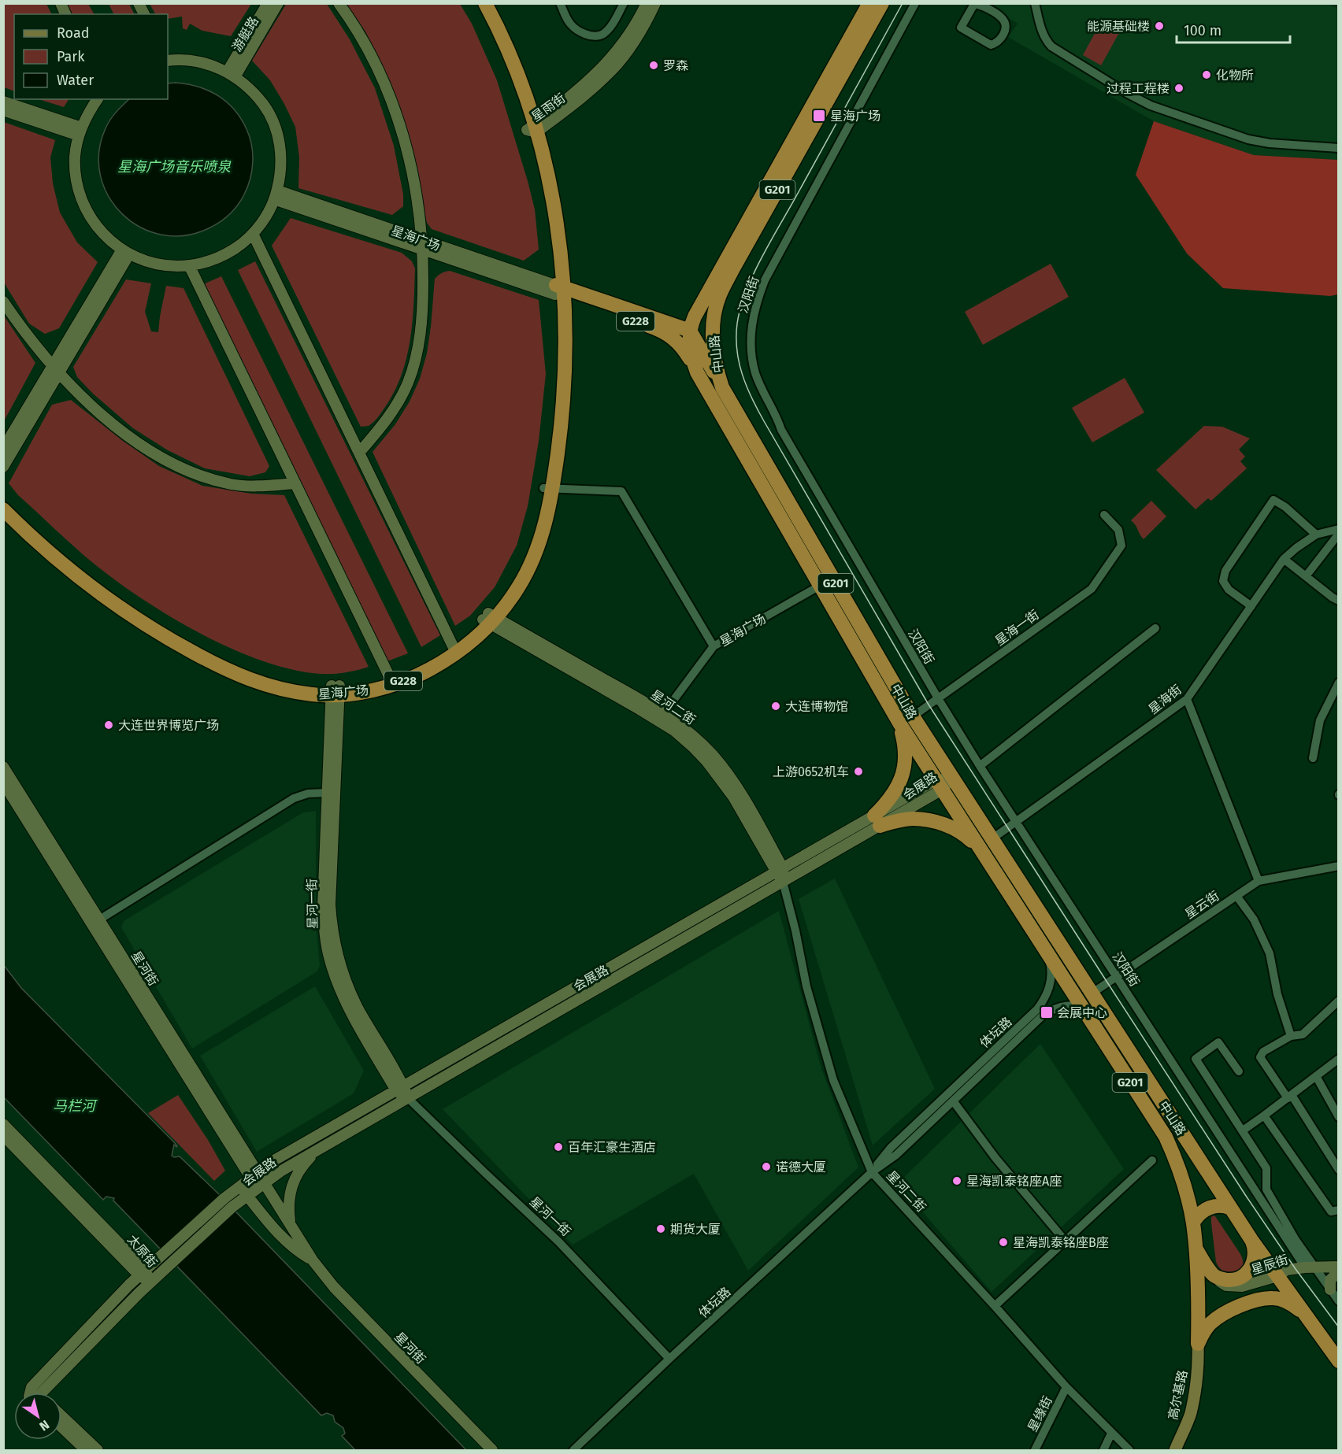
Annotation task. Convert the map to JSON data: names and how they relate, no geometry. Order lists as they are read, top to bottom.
{
  "streets": {
    "highway": [
      "G201",
      "星海广场",
      "G228",
      "中山路"
    ],
    "main road": ["高尔基路"],
    "street": [
      "游艇路",
      "星雨街",
      "汉阳街",
      "星海一街",
      "星海街",
      "星河二街",
      "会展路",
      "星河一街",
      "星云街",
      "星河街",
      "体坛路",
      "太原街",
      "星辰街",
      "星缘街"
    ]
  },
  "crossings": [
    ["星雨街", "星海广场"],
    ["星海广场", "G228"],
    ["星海广场", "中山路"],
    ["星海广场", "星河二街"],
    ["星海广场", "星河一街"],
    ["汉阳街", "星海一街"],
    ["汉阳街", "星海街"],
    ["汉阳街", "星云街"],
    ["汉阳街", "星辰街"],
    ["G228", "中山路"],
    ["中山路", "星海一街"],
    ["中山路", "星海街"],
    ["中山路", "会展路"],
    ["中山路", "星云街"],
    ["中山路", "体坛路"],
    ["中山路", "星辰街"],
    ["中山路", "高尔基路"],
    ["星河二街", "会展路"],
    ["星河二街", "体坛路"],
    ["星河二街", "星缘街"],
    ["会展路", "星河一街"],
    ["会展路", "星河街"],
    ["会展路", "太原街"],
    ["星河一街", "体坛路"]
  ],
  "water": ["星海广场音乐喷泉", "马栏河"],
  "places": {
    "other": [
      "能源基础楼",
      "罗森",
      "化物所",
      "过程工程楼",
      "大连博物馆",
      "大连世界博览广场",
      "上游0652机车",
      "百年汇豪生酒店",
      "诺德大厦",
      "星海凯泰铭座A座",
      "期货大厦",
      "星海凯泰铭座B座"
    ],
    "transit": ["星海广场", "会展中心"]
  },
  "legend": ["Road", "Park", "Water"],
  "scale_bar": "100 m",
  "north": "bottom right"
}
